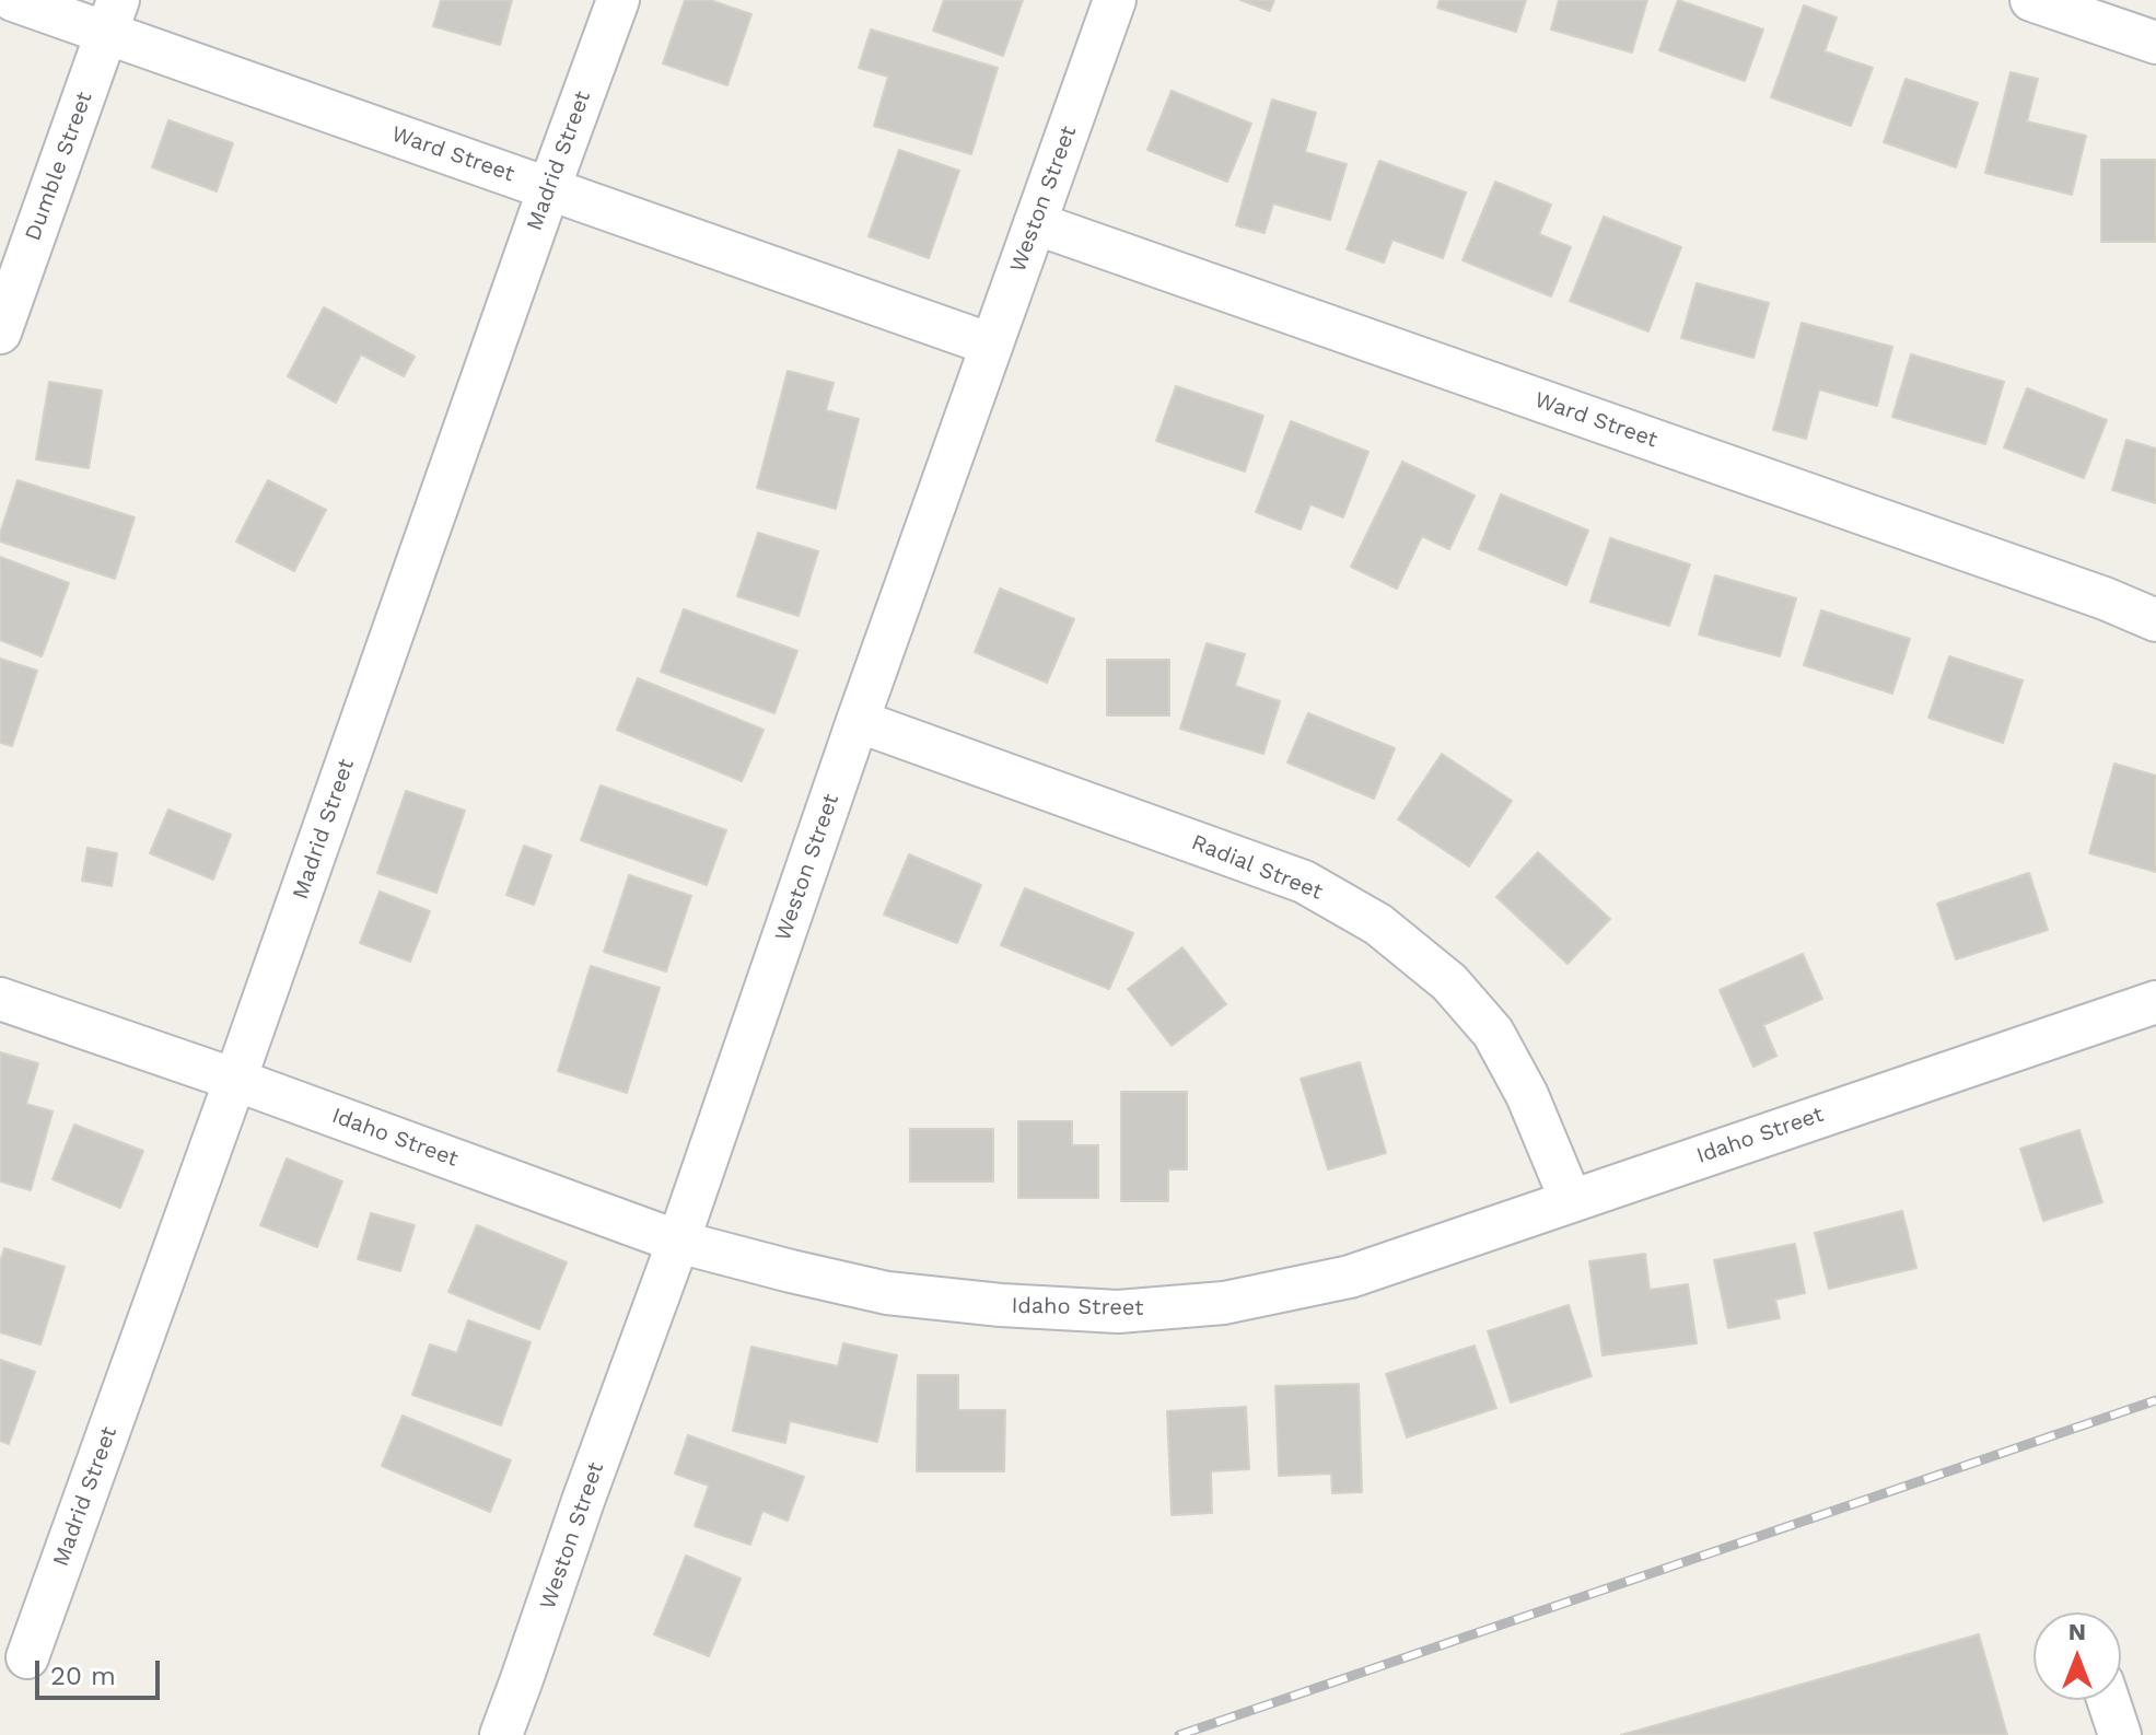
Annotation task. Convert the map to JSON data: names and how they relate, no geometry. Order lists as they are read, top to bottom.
{
  "streets": {
    "street": [
      "Ward Street",
      "Madrid Street",
      "Dumble Street",
      "Weston Street",
      "Radial Street",
      "Idaho Street"
    ]
  },
  "crossings": [
    ["Ward Street", "Madrid Street"],
    ["Ward Street", "Dumble Street"],
    ["Ward Street", "Weston Street"],
    ["Madrid Street", "Idaho Street"],
    ["Weston Street", "Radial Street"],
    ["Weston Street", "Idaho Street"],
    ["Radial Street", "Idaho Street"]
  ],
  "scale_bar": "20 m",
  "north": "top"
}
